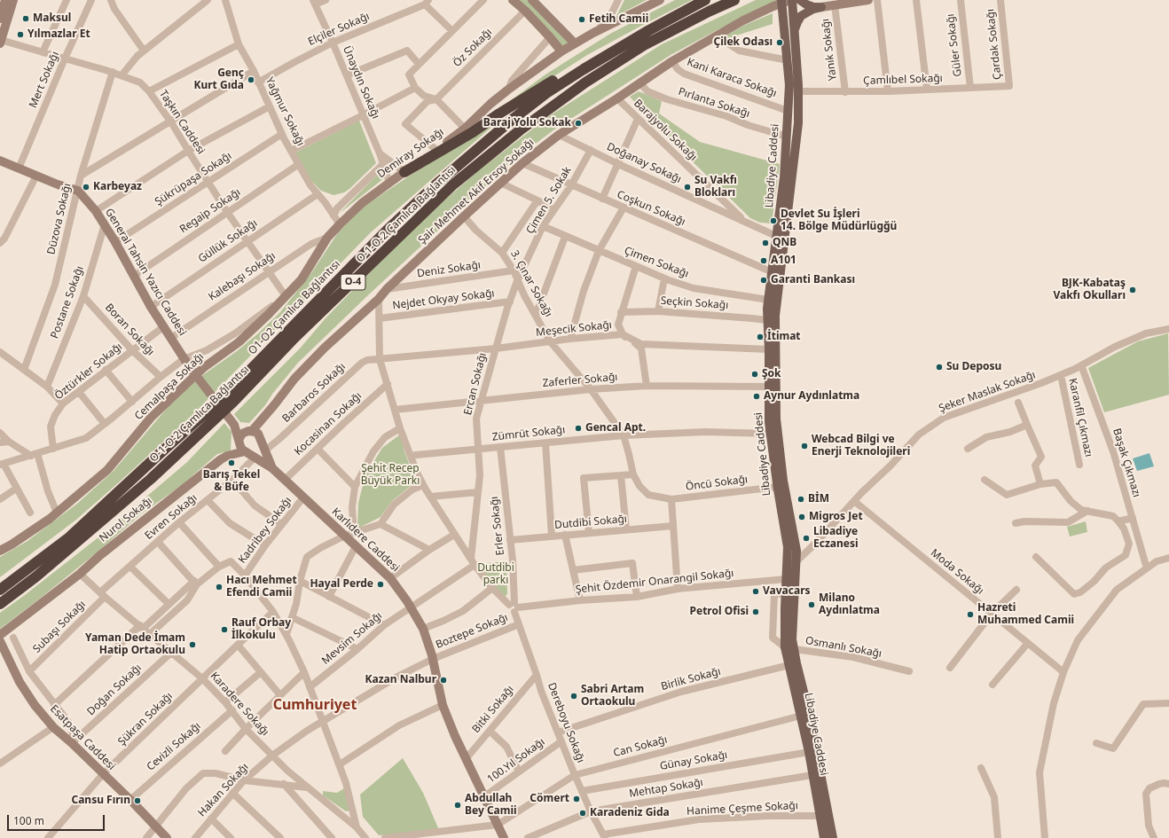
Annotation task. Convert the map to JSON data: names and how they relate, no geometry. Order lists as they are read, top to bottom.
{
  "streets": {
    "highway": ["O-1-O-2 Çamlıca Bağlantısı", "O-4", "O1-O2 Çamlıca Bağlantısı"],
    "main road": [
      "Demiray Sokağı",
      "Libadiye Caddesi",
      "Şair Mehmet Akif Ersoy Sokağı",
      "General Tahsin Yazıcı Caddesi",
      "Cemalpaşa Sokağı",
      "Nurol Sokağı",
      "Karlıdere Caddesi",
      "Esatpaşa Caddesi"
    ],
    "street": [
      "Elçiler Sokağı",
      "Çardak Sokağı",
      "Güler Sokağı",
      "Öz Sokağı",
      "Yanık Sokağı",
      "Kani Karaca Sokağı",
      "Mert Sokağı",
      "Çamlıbel Sokağı",
      "Ünaydın Sokağı",
      "Pırlanta Sokağı",
      "Yağmur Sokağı",
      "Taşkın Caddesi",
      "Barajyolu Sokağı",
      "Doğanay Sokağı",
      "Şükrüpaşa Sokağı",
      "Çimen 5. Sokak",
      "Coşkun Sokağı",
      "Regaip Sokağı",
      "Düzova Sokağı",
      "Güllük Sokağı",
      "Çimen Sokağı",
      "Deniz Sokağı",
      "Kalebaşı Sokağı",
      "3. Çınar Sokağı",
      "Nejdet Okyay Sokağı",
      "Postane Sokağı",
      "Seçkin Sokağı",
      "Meşecik Sokağı",
      "Boran Sokağı",
      "Öztürkler Sokağı",
      "Zaferler Sokağı",
      "Ercan Sokağı",
      "Şeker Maslak Sokağı",
      "Barbaros Sokağı",
      "Karanfil Çıkmazı",
      "Kocasinan Sokağı",
      "Zümrüt Sokağı",
      "Başak Çıkmazı",
      "Öncü Sokağı",
      "Evren Sokağı",
      "Dutdibi Sokağı",
      "Erler Sokağı",
      "Kadribey Sokağı",
      "Moda Sokağı",
      "Şehit Özdemir Onarangil Sokağı",
      "Subaşı Sokağı",
      "Boztepe Sokağı",
      "Mevsim Sokağı",
      "Osmanlı Sokağı",
      "Birlik Sokağı",
      "Doğan Sokağı",
      "Karadere Sokağı",
      "Bitki Sokağı",
      "Şükran Sokağı",
      "Dereboyu Sokağı",
      "Cevizli Sokağı",
      "Can Sokağı",
      "100.Yıl Sokağı",
      "Günay Sokağı",
      "Mehtap Sokağı",
      "Hakan Sokağı",
      "Hanime Çeşme Sokağı"
    ]
  },
  "crossings": [
    ["Elçiler Sokağı", "Ünaydın Sokağı"],
    ["Elçiler Sokağı", "Yağmur Sokağı"],
    ["Çardak Sokağı", "Çamlıbel Sokağı"],
    ["Güler Sokağı", "Çamlıbel Sokağı"],
    ["Öz Sokağı", "Demiray Sokağı"],
    ["Yanık Sokağı", "Çamlıbel Sokağı"],
    ["Kani Karaca Sokağı", "Libadiye Caddesi"],
    ["Kani Karaca Sokağı", "Şair Mehmet Akif Ersoy Sokağı"],
    ["Mert Sokağı", "Taşkın Caddesi"],
    ["Mert Sokağı", "General Tahsin Yazıcı Caddesi"],
    ["Çamlıbel Sokağı", "Libadiye Caddesi"],
    ["Ünaydın Sokağı", "Demiray Sokağı"],
    ["Pırlanta Sokağı", "Libadiye Caddesi"],
    ["Pırlanta Sokağı", "Şair Mehmet Akif Ersoy Sokağı"],
    ["Yağmur Sokağı", "Demiray Sokağı"],
    ["Yağmur Sokağı", "Şükrüpaşa Sokağı"],
    ["Yağmur Sokağı", "Regaip Sokağı"],
    ["Yağmur Sokağı", "Güllük Sokağı"],
    ["Taşkın Caddesi", "Şükrüpaşa Sokağı"],
    ["Taşkın Caddesi", "Regaip Sokağı"],
    ["Taşkın Caddesi", "Düzova Sokağı"],
    ["Taşkın Caddesi", "Güllük Sokağı"],
    ["Taşkın Caddesi", "Kalebaşı Sokağı"],
    ["Taşkın Caddesi", "Cemalpaşa Sokağı"],
    ["Barajyolu Sokağı", "Doğanay Sokağı"],
    ["Barajyolu Sokağı", "Şair Mehmet Akif Ersoy Sokağı"],
    ["Demiray Sokağı", "Kalebaşı Sokağı"],
    ["Demiray Sokağı", "Cemalpaşa Sokağı"],
    ["Doğanay Sokağı", "Libadiye Caddesi"],
    ["Doğanay Sokağı", "Şair Mehmet Akif Ersoy Sokağı"],
    ["Doğanay Sokağı", "Çimen 5. Sokak"],
    ["Libadiye Caddesi", "Şair Mehmet Akif Ersoy Sokağı"],
    ["Libadiye Caddesi", "Coşkun Sokağı"],
    ["Libadiye Caddesi", "Çimen Sokağı"],
    ["Libadiye Caddesi", "Seçkin Sokağı"],
    ["Libadiye Caddesi", "Meşecik Sokağı"],
    ["Libadiye Caddesi", "Zaferler Sokağı"],
    ["Libadiye Caddesi", "Şeker Maslak Sokağı"],
    ["Libadiye Caddesi", "Zümrüt Sokağı"],
    ["Libadiye Caddesi", "Öncü Sokağı"],
    ["Libadiye Caddesi", "Şehit Özdemir Onarangil Sokağı"],
    ["Libadiye Caddesi", "Osmanlı Sokağı"],
    ["Libadiye Caddesi", "Birlik Sokağı"],
    ["Libadiye Caddesi", "Can Sokağı"],
    ["Libadiye Caddesi", "Günay Sokağı"],
    ["Libadiye Caddesi", "Mehtap Sokağı"],
    ["Libadiye Caddesi", "Hanime Çeşme Sokağı"],
    ["Şükrüpaşa Sokağı", "General Tahsin Yazıcı Caddesi"],
    ["Şair Mehmet Akif Ersoy Sokağı", "Coşkun Sokağı"],
    ["Şair Mehmet Akif Ersoy Sokağı", "Deniz Sokağı"],
    ["Şair Mehmet Akif Ersoy Sokağı", "3. Çınar Sokağı"],
    ["Şair Mehmet Akif Ersoy Sokağı", "Evren Sokağı"],
    ["Şair Mehmet Akif Ersoy Sokağı", "Nurol Sokağı"],
    ["Şair Mehmet Akif Ersoy Sokağı", "Karlıdere Caddesi"],
    ["Çimen 5. Sokak", "Coşkun Sokağı"],
    ["Çimen 5. Sokak", "Çimen Sokağı"],
    ["Çimen 5. Sokak", "3. Çınar Sokağı"],
    ["Çimen 5. Sokak", "Ercan Sokağı"],
    ["Regaip Sokağı", "General Tahsin Yazıcı Caddesi"],
    ["Düzova Sokağı", "General Tahsin Yazıcı Caddesi"],
    ["Güllük Sokağı", "General Tahsin Yazıcı Caddesi"],
    ["Deniz Sokağı", "3. Çınar Sokağı"],
    ["General Tahsin Yazıcı Caddesi", "Kalebaşı Sokağı"],
    ["General Tahsin Yazıcı Caddesi", "Postane Sokağı"],
    ["General Tahsin Yazıcı Caddesi", "Öztürkler Sokağı"],
    ["General Tahsin Yazıcı Caddesi", "Cemalpaşa Sokağı"],
    ["Kalebaşı Sokağı", "Cemalpaşa Sokağı"],
    ["3. Çınar Sokağı", "Meşecik Sokağı"],
    ["3. Çınar Sokağı", "Zaferler Sokağı"],
    ["3. Çınar Sokağı", "Ercan Sokağı"],
    ["3. Çınar Sokağı", "Zümrüt Sokağı"],
    ["3. Çınar Sokağı", "Öncü Sokağı"],
    ["Nejdet Okyay Sokağı", "Ercan Sokağı"],
    ["Postane Sokağı", "Boran Sokağı"],
    ["Meşecik Sokağı", "Ercan Sokağı"],
    ["Meşecik Sokağı", "Barbaros Sokağı"],
    ["Boran Sokağı", "Öztürkler Sokağı"],
    ["Boran Sokağı", "Cemalpaşa Sokağı"],
    ["Öztürkler Sokağı", "Cemalpaşa Sokağı"],
    ["Zaferler Sokağı", "Ercan Sokağı"],
    ["Ercan Sokağı", "Zümrüt Sokağı"],
    ["Şeker Maslak Sokağı", "Karanfil Çıkmazı"],
    ["Şeker Maslak Sokağı", "Başak Çıkmazı"],
    ["Şeker Maslak Sokağı", "Moda Sokağı"],
    ["Barbaros Sokağı", "Karlıdere Caddesi"],
    ["Kocasinan Sokağı", "Karlıdere Caddesi"],
    ["Zümrüt Sokağı", "Öncü Sokağı"],
    ["Zümrüt Sokağı", "Erler Sokağı"],
    ["Öncü Sokağı", "Dutdibi Sokağı"],
    ["Öncü Sokağı", "Şehit Özdemir Onarangil Sokağı"],
    ["Evren Sokağı", "Nurol Sokağı"],
    ["Evren Sokağı", "Karlıdere Caddesi"],
    ["Evren Sokağı", "Subaşı Sokağı"],
    ["Evren Sokağı", "Karadere Sokağı"],
    ["Nurol Sokağı", "Karlıdere Caddesi"],
    ["Nurol Sokağı", "Karadere Sokağı"],
    ["Dutdibi Sokağı", "Erler Sokağı"],
    ["Erler Sokağı", "Şehit Özdemir Onarangil Sokağı"],
    ["Erler Sokağı", "Dereboyu Sokağı"],
    ["Kadribey Sokağı", "Karlıdere Caddesi"],
    ["Karlıdere Caddesi", "Boztepe Sokağı"],
    ["Karlıdere Caddesi", "Mevsim Sokağı"],
    ["Karlıdere Caddesi", "Bitki Sokağı"],
    ["Karlıdere Caddesi", "Can Sokağı"],
    ["Karlıdere Caddesi", "100.Yıl Sokağı"],
    ["Karlıdere Caddesi", "Hakan Sokağı"],
    ["Şehit Özdemir Onarangil Sokağı", "Dereboyu Sokağı"],
    ["Subaşı Sokağı", "Karadere Sokağı"],
    ["Boztepe Sokağı", "Dereboyu Sokağı"],
    ["Boztepe Sokağı", "Hakan Sokağı"],
    ["Birlik Sokağı", "Dereboyu Sokağı"],
    ["Doğan Sokağı", "Karadere Sokağı"],
    ["Doğan Sokağı", "Esatpaşa Caddesi"],
    ["Karadere Sokağı", "Şükran Sokağı"],
    ["Karadere Sokağı", "Cevizli Sokağı"],
    ["Karadere Sokağı", "Hakan Sokağı"],
    ["Bitki Sokağı", "Dereboyu Sokağı"],
    ["Şükran Sokağı", "Esatpaşa Caddesi"],
    ["Dereboyu Sokağı", "Can Sokağı"],
    ["Dereboyu Sokağı", "100.Yıl Sokağı"],
    ["Dereboyu Sokağı", "Günay Sokağı"],
    ["Dereboyu Sokağı", "Mehtap Sokağı"],
    ["Dereboyu Sokağı", "Hanime Çeşme Sokağı"],
    ["Esatpaşa Caddesi", "Cevizli Sokağı"]
  ],
  "districts": ["Cumhuriyet"],
  "parks": ["Şehit Recep Büyük Parkı", "Dutdibi parkı"],
  "places": [
    "Maksul",
    "Fetih Camii",
    "Yılmazlar Et",
    "Çilek Odası",
    "Genç Kurt Gıda",
    "Baraj Yolu Sokak",
    "Karbeyaz",
    "Su Vakfı Blokları",
    "Devlet Su İşleri 14. Bölge Müdürlügğü",
    "QNB",
    "A101",
    "Garanti Bankası",
    "BJK-Kabataş Vakfı Okulları",
    "İtimat",
    "Su Deposu",
    "Şok",
    "Aynur Aydınlatma",
    "Gencal Apt.",
    "Webcad Bilgi ve Enerji Teknolojileri",
    "Barış Tekel & Büfe",
    "BİM",
    "Migros Jet",
    "Libadiye Eczanesi",
    "Hayal Perde",
    "Hacı Mehmet Efendi Camii",
    "Vavacars",
    "Milano Aydınlatma",
    "Petrol Ofisi",
    "Hazreti Muhammed Camii",
    "Rauf Orbay İlkokulu",
    "Yaman Dede İmam Hatip Ortaokulu",
    "Kazan Nalbur",
    "Sabri Artam Ortaokulu",
    "Cömert",
    "Cansu Fırın",
    "Abdullah Bey Camii",
    "Karadeniz Gida"
  ],
  "scale_bar": "100 m"
}
